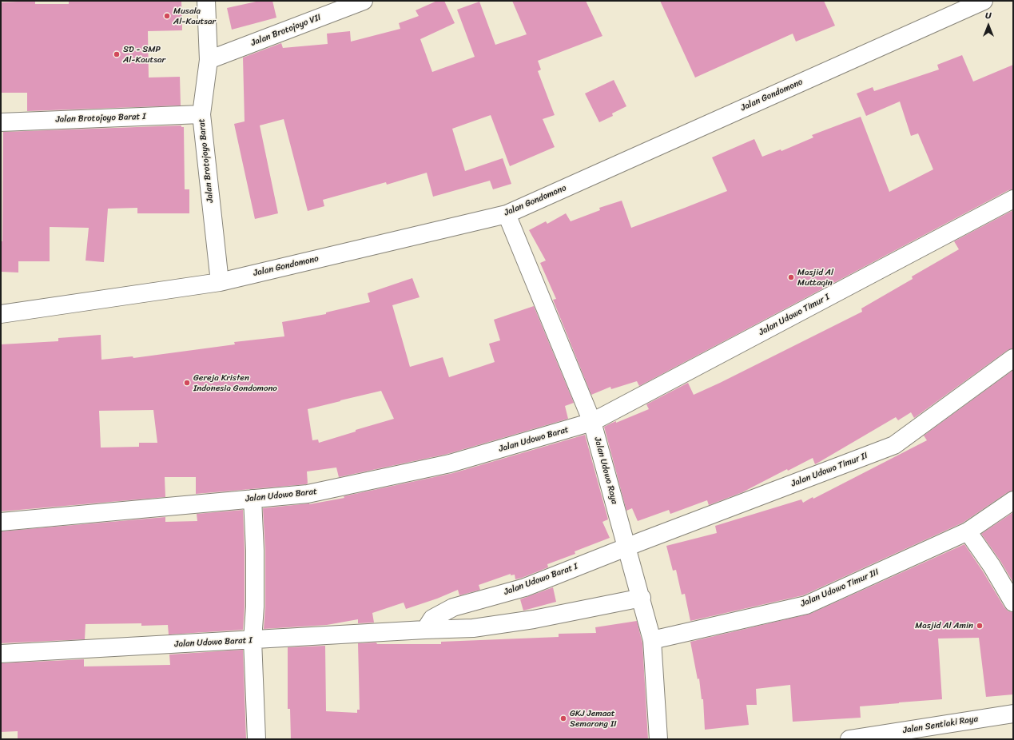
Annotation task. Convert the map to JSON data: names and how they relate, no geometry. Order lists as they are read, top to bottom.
{
  "streets": {
    "street": [
      "Jalan Brotojoyo VII",
      "Jalan Gondomono",
      "Jalan Brotojoyo Barat I",
      "Jalan Brotojoyo Barat",
      "Jalan Udowo Timur I",
      "Jalan Udowo Barat",
      "Jalan Udowo Timur II",
      "Jalan Udowo Raya",
      "Jalan Udowo Barat I",
      "Jalan Udowo Timur III",
      "Jalan Sentiaki Raya"
    ]
  },
  "crossings": [
    ["Jalan Brotojoyo VII", "Jalan Brotojoyo Barat"],
    ["Jalan Gondomono", "Jalan Brotojoyo Barat"],
    ["Jalan Gondomono", "Jalan Udowo Raya"],
    ["Jalan Brotojoyo Barat I", "Jalan Brotojoyo Barat"],
    ["Jalan Udowo Timur I", "Jalan Udowo Barat"],
    ["Jalan Udowo Timur I", "Jalan Udowo Raya"],
    ["Jalan Udowo Barat", "Jalan Udowo Raya"],
    ["Jalan Udowo Timur II", "Jalan Udowo Raya"],
    ["Jalan Udowo Timur II", "Jalan Udowo Barat I"],
    ["Jalan Udowo Raya", "Jalan Udowo Barat I"],
    ["Jalan Udowo Raya", "Jalan Udowo Timur III"]
  ],
  "places": [
    "Musala Al-Kautsar",
    "SD - SMP Al-Kautsar",
    "Masjid Al Muttaqin",
    "Gereja Kristen Indonesia Gondomono",
    "Masjid Al Amin",
    "GKJ Jemaat Semarang II"
  ],
  "north": "top"
}
